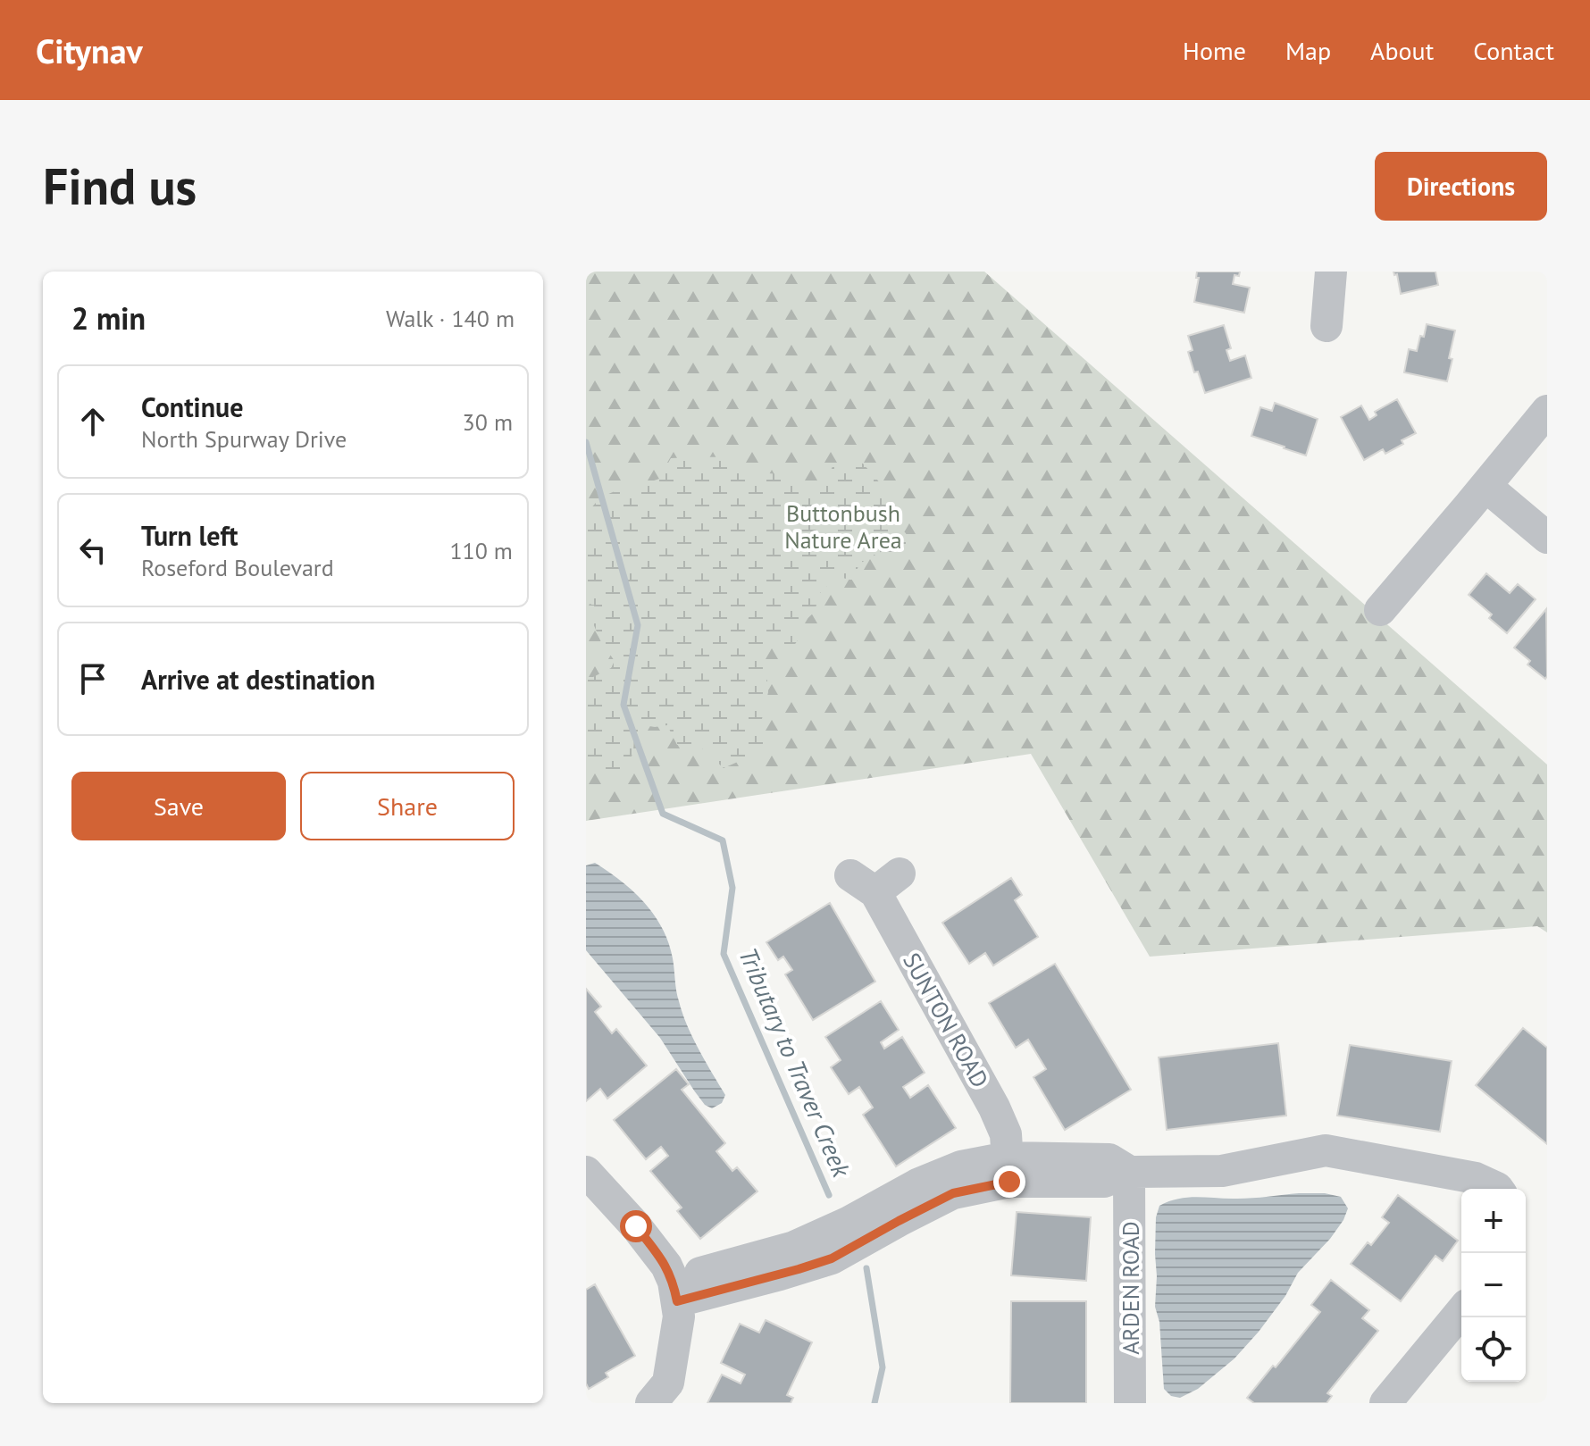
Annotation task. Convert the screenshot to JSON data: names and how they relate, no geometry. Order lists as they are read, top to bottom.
{
  "streets": {
    "street": ["SUNTON ROAD", "ARDEN ROAD"]
  },
  "water": ["Tributary to Traver Creek"],
  "parks": ["Buttonbush Nature Area"],
  "page": {
    "header": "Citynav",
    "nav": [
      "Home",
      "Map",
      "About",
      "Contact"
    ],
    "buttons": [
      "Directions",
      ["Save", "Share"]
    ],
    "title": "Find us",
    "heading": ["2 min", "Walk · 140 m"],
    "list": [
      ["Continue", "North Spurway Drive", "30 m"],
      ["Turn left", "Roseford Boulevard", "110 m"],
      "Arrive at destination"
    ],
    "map_buttons": ["+", "−"]
  }
}
